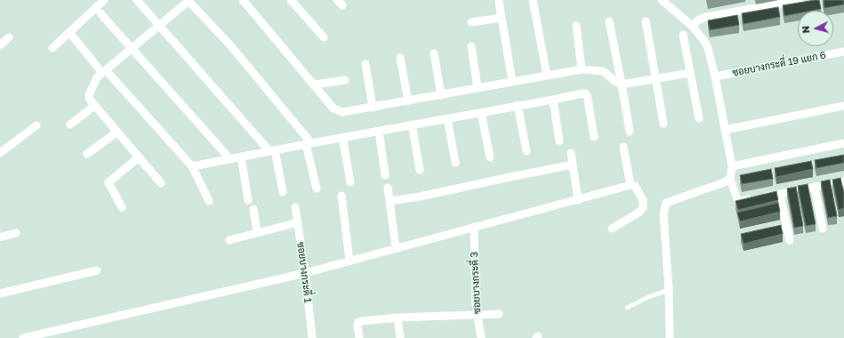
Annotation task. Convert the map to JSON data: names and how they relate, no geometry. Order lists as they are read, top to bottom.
{
  "streets": {
    "street": ["ซอยบางกระดี่ 19 แยก 6", "ซอยบางกระดี่ 1", "ซอยบางกระดี่ 3"]
  },
  "north": "left"
}
